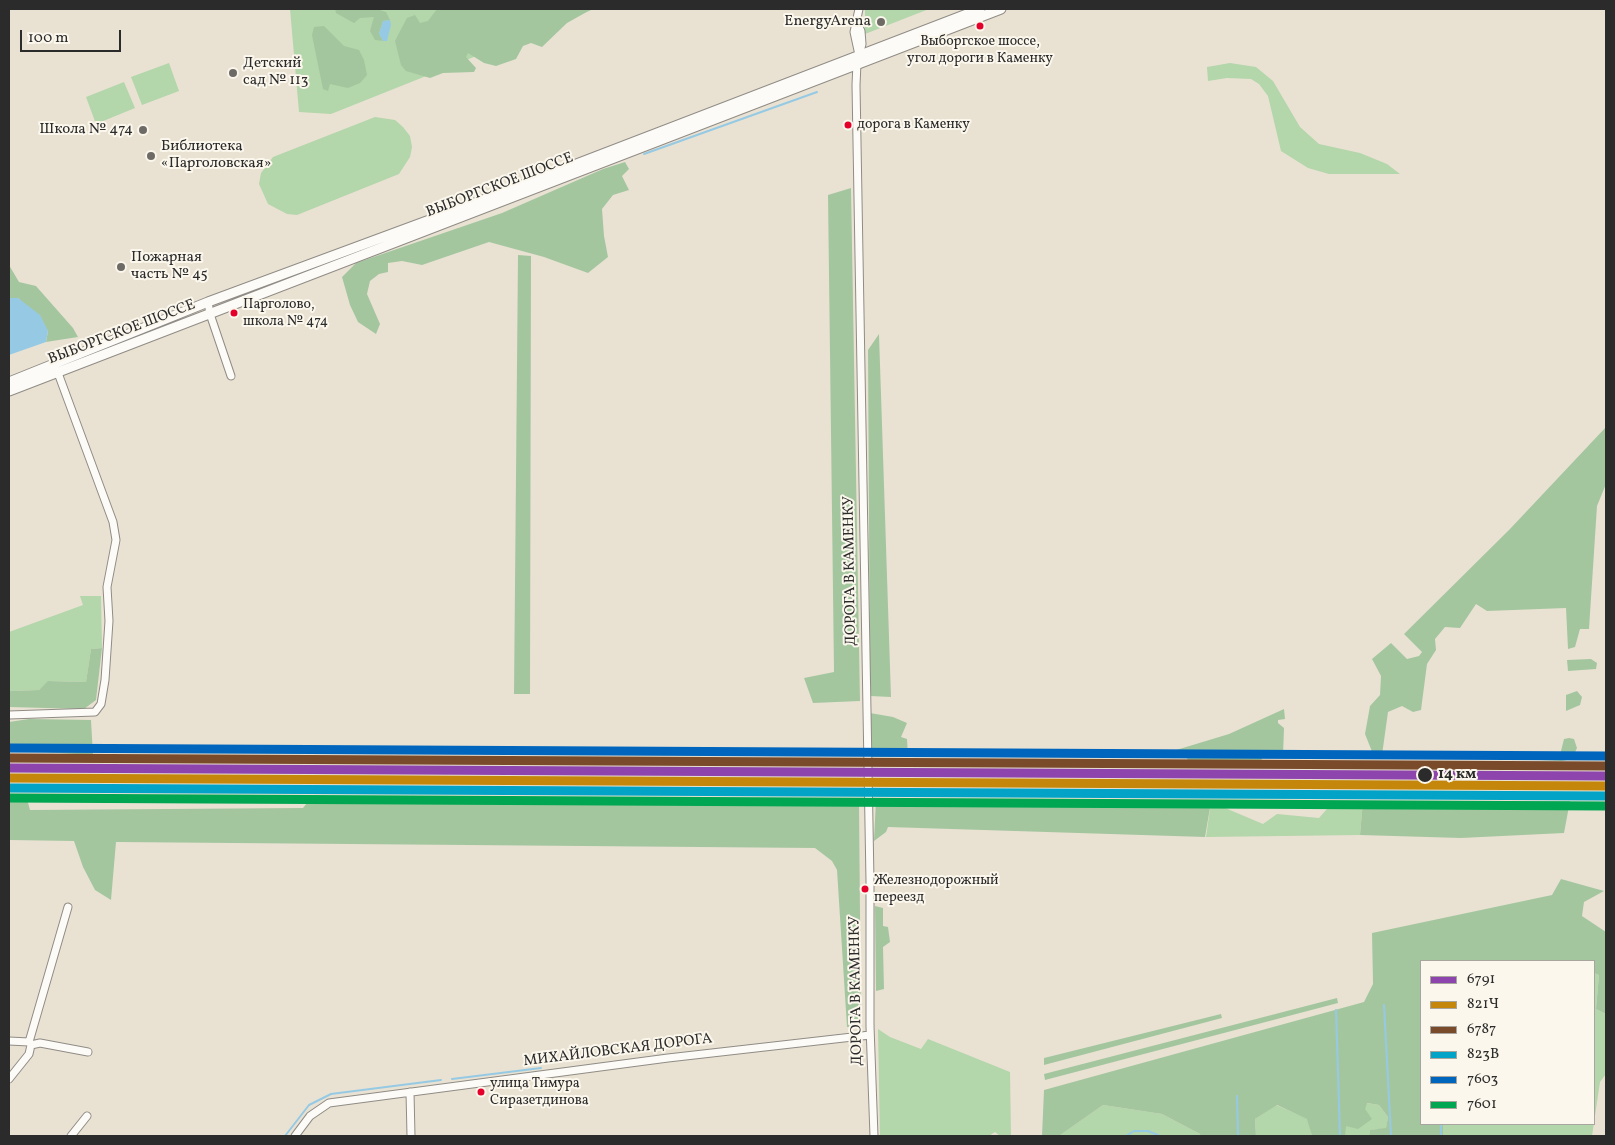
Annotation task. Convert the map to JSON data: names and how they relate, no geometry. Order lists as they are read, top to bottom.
{
  "streets": {
    "main road": ["ВЫБОРГСКОЕ ШОССЕ"],
    "street": ["ДОРОГА В КАМЕНКУ", "МИХАЙЛОВСКАЯ ДОРОГА"]
  },
  "crossings": [
    ["ВЫБОРГСКОЕ ШОССЕ", "ДОРОГА В КАМЕНКУ"],
    ["ДОРОГА В КАМЕНКУ", "МИХАЙЛОВСКАЯ ДОРОГА"]
  ],
  "places": [
    "EnergyArena",
    "Выборгское шоссе, угол дороги в Каменку",
    "Детский сад № 113",
    "дорога в Каменку",
    "Школа № 474",
    "Библиотека «Парголовская»",
    "Пожарная часть № 45",
    "Парголово, школа № 474",
    "14 км",
    "Железнодорожный переезд",
    "улица Тимура Сиразетдинова"
  ],
  "lines": [
    "transit line 7603",
    "transit line 6787",
    "transit line 6791",
    "transit line 821Ч",
    "transit line 823В",
    "transit line 7601"
  ],
  "legend": [
    "6791",
    "821Ч",
    "6787",
    "823В",
    "7603",
    "7601"
  ],
  "scale_bar": "100 m"
}
